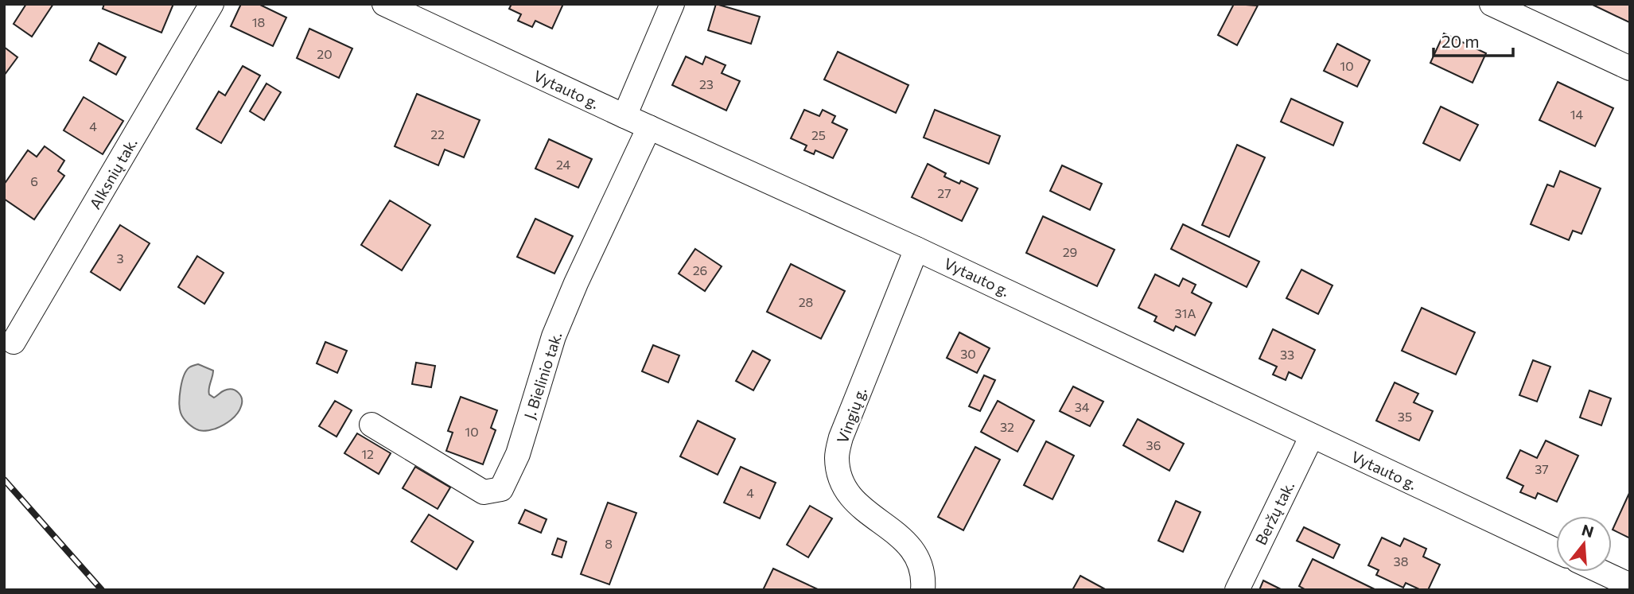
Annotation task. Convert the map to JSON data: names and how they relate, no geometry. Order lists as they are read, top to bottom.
{
  "streets": {
    "street": [
      "Vytauto g.",
      "Alksnių tak.",
      "J. Bielinio tak.",
      "Vingių g.",
      "Beržų tak."
    ]
  },
  "crossings": [
    ["Vytauto g.", "J. Bielinio tak."],
    ["Vytauto g.", "Vingių g."],
    ["Vytauto g.", "Beržų tak."]
  ],
  "house_numbers": [
    "18",
    "20",
    "10",
    "23",
    "14",
    "4",
    "22",
    "25",
    "24",
    "6",
    "27",
    "29",
    "3",
    "26",
    "28",
    "31A",
    "30",
    "33",
    "34",
    "35",
    "32",
    "10",
    "36",
    "12",
    "37",
    "4",
    "8",
    "38"
  ],
  "scale_bar": "20 m",
  "north": "top"
}
